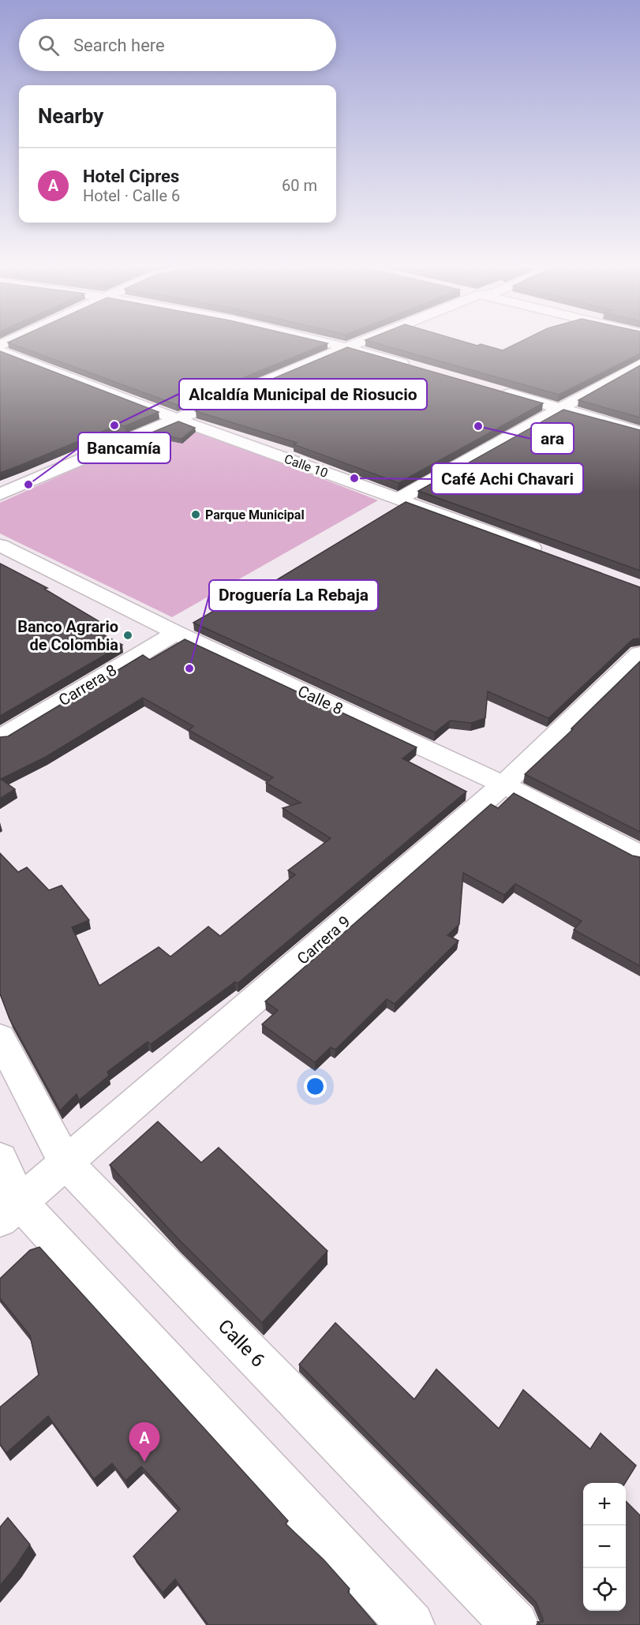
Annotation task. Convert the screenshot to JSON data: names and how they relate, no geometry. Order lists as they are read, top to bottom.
{
  "streets": {
    "street": [
      "Calle 10",
      "Carrera 8",
      "Calle 8",
      "Carrera 9",
      "Calle 6"
    ]
  },
  "crossings": [
    ["Carrera 8", "Calle 8"],
    ["Calle 8", "Carrera 9"],
    ["Carrera 9", "Calle 6"]
  ],
  "places": [
    "Alcaldía Municipal de Riosucio",
    "ara",
    "Café Achi Chavari",
    "Bancamía",
    "Parque Municipal",
    "Banco Agrario de Colombia",
    "Droguería La Rebaja"
  ],
  "page": {
    "search": "Search here",
    "heading": "Nearby",
    "list": [
      {
        "mark": "A",
        "name": "Hotel Cipres",
        "note": "Hotel · Calle 6",
        "value": "60 m"
      }
    ],
    "pins": "A",
    "map_buttons": ["+", "−"]
  }
}
